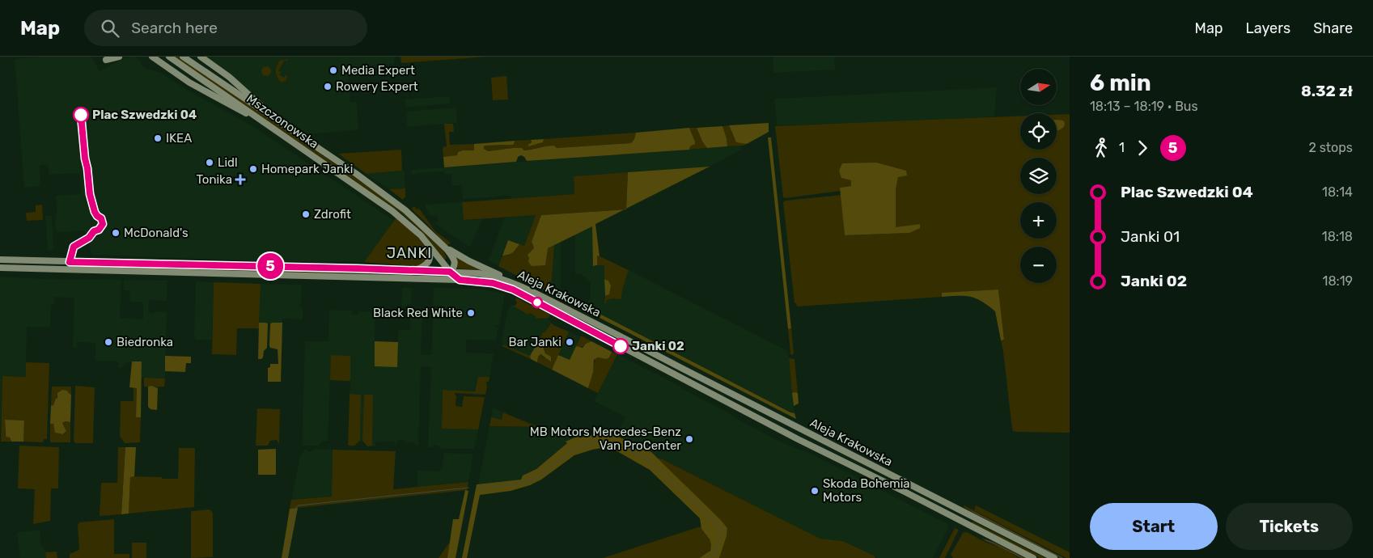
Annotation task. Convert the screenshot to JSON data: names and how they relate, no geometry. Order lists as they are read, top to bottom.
{
  "streets": {
    "main road": ["Mszczonowska", "Aleja Krakowska"]
  },
  "crossings": [
    ["Mszczonowska", "Aleja Krakowska"]
  ],
  "districts": ["JANKI"],
  "places": {
    "other": [
      "Media Expert",
      "Rowery Expert",
      "Plac Szwedzki 04",
      "IKEA",
      "Lidl",
      "Homepark Janki",
      "Zdrofit",
      "McDonald's",
      "Black Red White",
      "Biedronka",
      "Bar Janki",
      "Janki 02",
      "MB Motors Mercedes-Benz Van ProCenter",
      "Skoda Bohemia Motors"
    ],
    "health": ["Tonika"]
  },
  "lines": ["bus line 5"],
  "north": "right",
  "page": {
    "header": "Map",
    "search": "Search here",
    "nav": ["Map", "Layers", "Share"],
    "on_map": "5",
    "heading": ["6 min", "18:13 – 18:19 · Bus", "8.32 zł"],
    "map_buttons": ["+", "−"],
    "legs": ["1", "5", "2 stops"],
    "list": [
      {
        "name": "Plac Szwedzki 04",
        "value": "18:14"
      },
      {
        "name": "Janki 01",
        "value": "18:18"
      },
      {
        "name": "Janki 02",
        "value": "18:19"
      }
    ],
    "buttons": ["Start", "Tickets"]
  }
}
